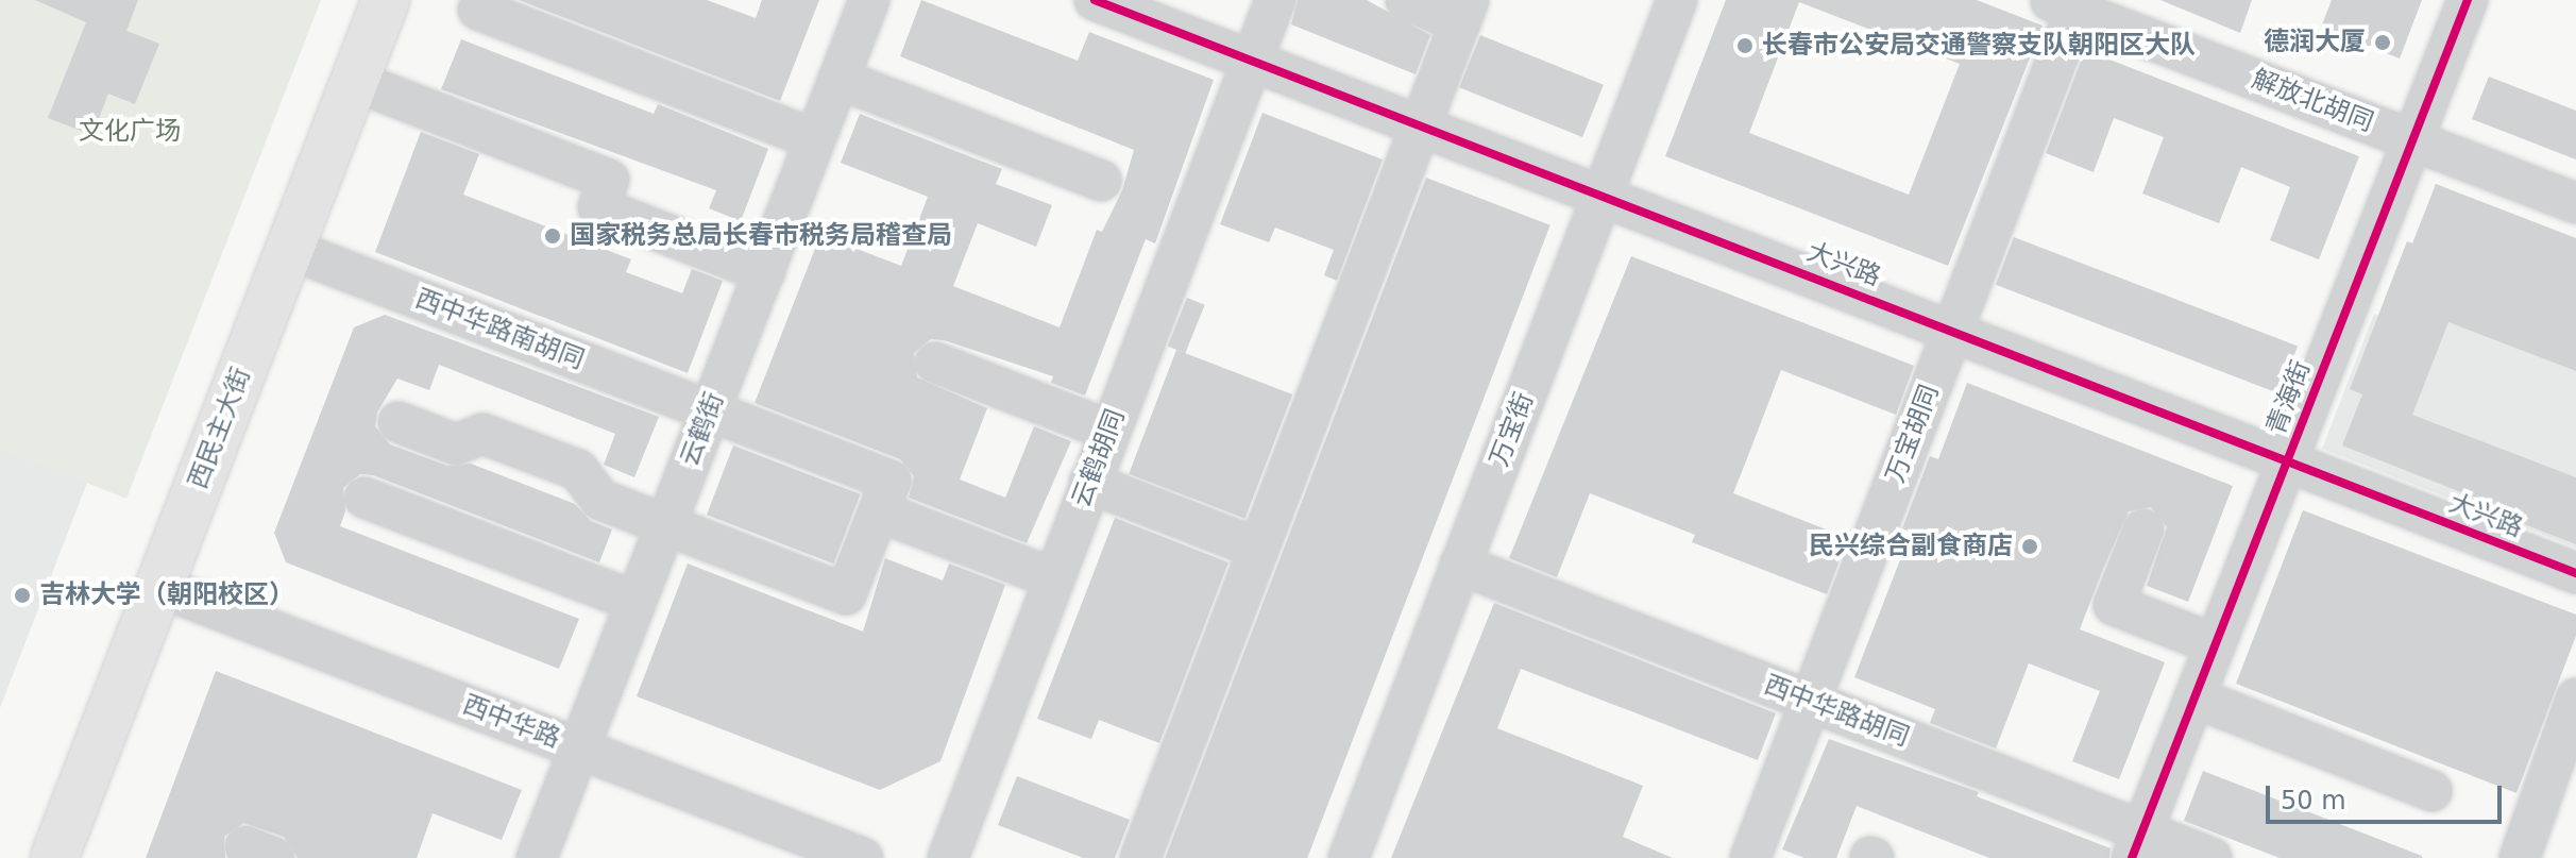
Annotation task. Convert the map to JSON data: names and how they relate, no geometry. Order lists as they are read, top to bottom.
{
  "streets": {
    "main road": ["西民主大街"],
    "street": [
      "解放北胡同",
      "大兴路",
      "西中华路南胡同",
      "青海街",
      "云鹤街",
      "万宝街",
      "万宝胡同",
      "云鹤胡同",
      "西中华路胡同",
      "西中华路"
    ]
  },
  "crossings": [
    ["解放北胡同", "青海街"],
    ["解放北胡同", "万宝胡同"],
    ["大兴路", "青海街"],
    ["大兴路", "万宝街"],
    ["大兴路", "万宝胡同"],
    ["大兴路", "云鹤胡同"],
    ["西中华路南胡同", "西民主大街"],
    ["西中华路南胡同", "云鹤街"],
    ["青海街", "西中华路胡同"],
    ["西民主大街", "西中华路"],
    ["云鹤街", "西中华路"],
    ["万宝街", "西中华路胡同"],
    ["万宝胡同", "西中华路胡同"]
  ],
  "parks": ["文化广场"],
  "places": [
    "德润大厦",
    "长春市公安局交通警察支队朝阳区大队",
    "国家税务总局长春市税务局稽查局",
    "民兴综合副食商店",
    "吉林大学（朝阳校区）"
  ],
  "scale_bar": "50 m"
}
